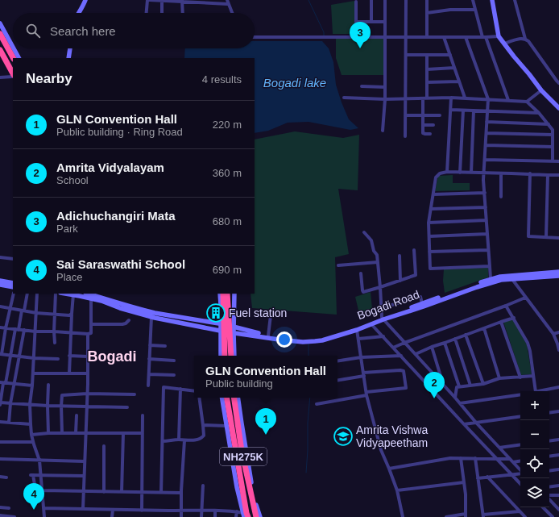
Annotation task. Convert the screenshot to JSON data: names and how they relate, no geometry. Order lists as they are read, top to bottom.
{
  "streets": {
    "highway": ["NH275K"],
    "main road": ["Bogadi Road"]
  },
  "districts": ["Bogadi"],
  "water": ["Bogadi lake"],
  "places": {
    "building": ["Fuel station"],
    "school or university": ["Amrita Vishwa Vidyapeetham"]
  },
  "page": {
    "search": "Search here",
    "pins": [
      "3",
      "2",
      "1",
      "4"
    ],
    "heading": ["Nearby", "4 results"],
    "list": [
      {
        "mark": "1",
        "name": "GLN Convention Hall",
        "note": "Public building · Ring Road",
        "value": "220 m"
      },
      {
        "mark": "2",
        "name": "Amrita Vidyalayam",
        "note": "School",
        "value": "360 m"
      },
      {
        "mark": "3",
        "name": "Adichuchangiri Mata",
        "note": "Park",
        "value": "680 m"
      },
      {
        "mark": "4",
        "name": "Sai Saraswathi School",
        "note": "Place",
        "value": "690 m"
      }
    ],
    "popup": ["GLN Convention Hall", "Public building"],
    "map_buttons": ["+", "−"]
  }
}
